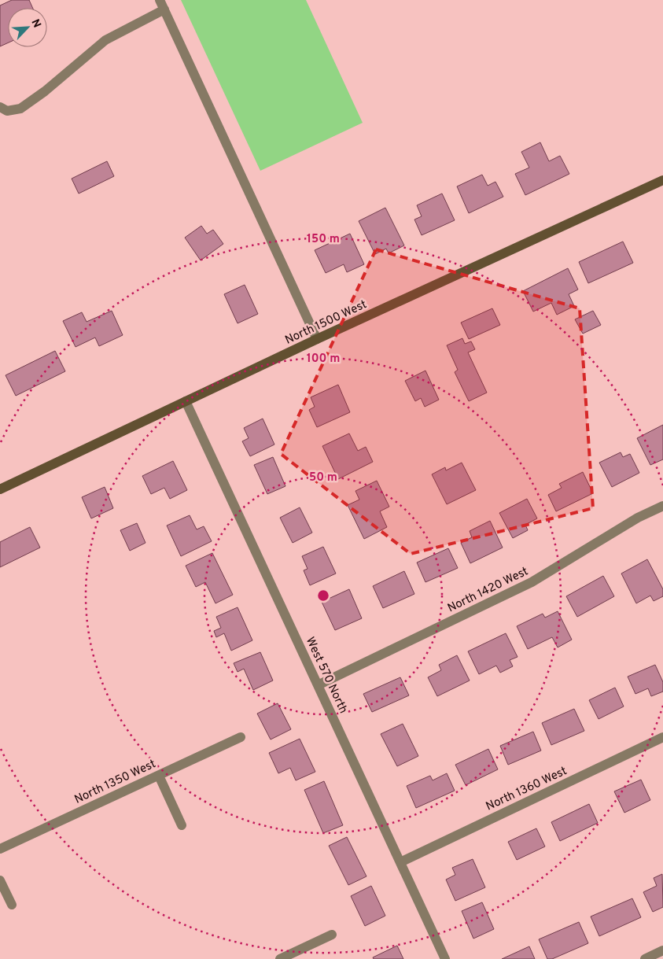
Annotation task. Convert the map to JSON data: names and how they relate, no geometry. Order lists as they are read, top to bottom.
{
  "streets": {
    "street": [
      "North 1500 West",
      "North 1420 West",
      "West 570 North",
      "North 1350 West",
      "North 1360 West"
    ]
  },
  "crossings": [
    ["North 1500 West", "West 570 North"],
    ["North 1420 West", "West 570 North"],
    ["West 570 North", "North 1360 West"]
  ],
  "north": "top right",
  "rings": ["150 m", "100 m", "50 m"]
}
